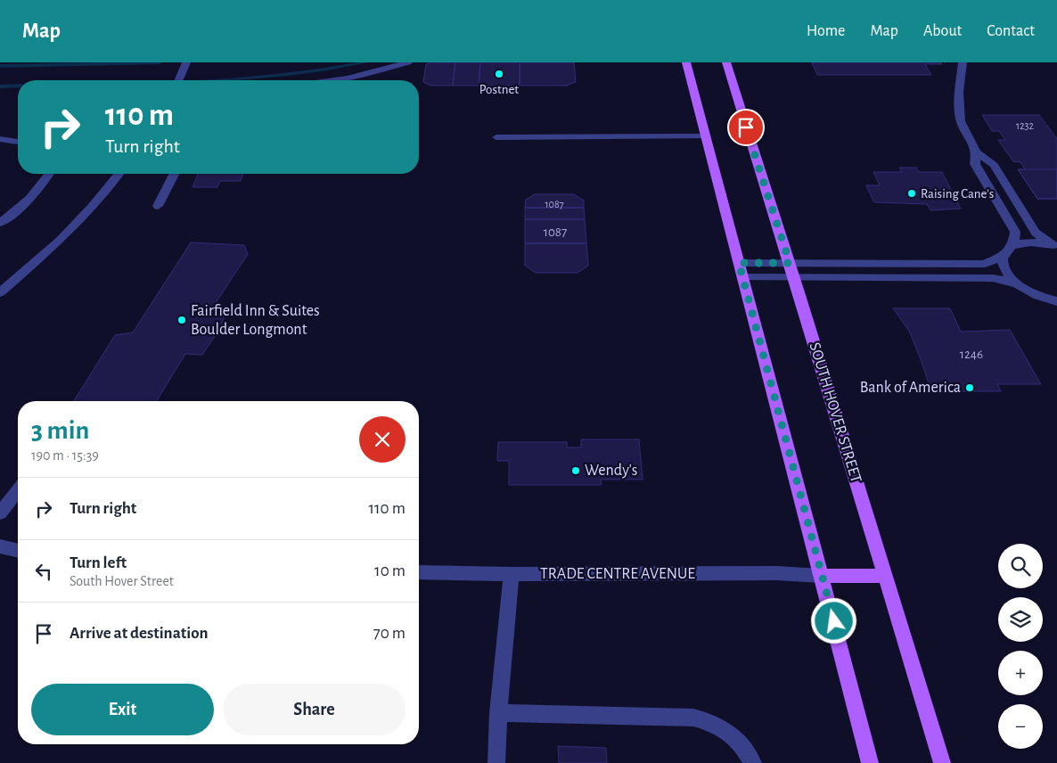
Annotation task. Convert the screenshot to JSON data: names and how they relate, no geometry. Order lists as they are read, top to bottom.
{
  "streets": {
    "main road": ["SOUTH HOVER STREET"],
    "street": ["TRADE CENTRE AVENUE"]
  },
  "places": [
    "Postnet",
    "Raising Cane's",
    "Fairfield Inn & Suites Boulder Longmont",
    "Bank of America",
    "Wendy's"
  ],
  "house_numbers": [
    "1232",
    "1087",
    "1087",
    "1246"
  ],
  "page": {
    "header": "Map",
    "nav": [
      "Home",
      "Map",
      "About",
      "Contact"
    ],
    "turn": ["110 m", "Turn right"],
    "heading": ["3 min", "190 m · 15:39"],
    "list": [
      {
        "name": "Turn right",
        "value": "110 m"
      },
      {
        "name": "Turn left",
        "note": "South Hover Street",
        "value": "10 m"
      },
      {
        "name": "Arrive at destination",
        "value": "70 m"
      }
    ],
    "map_buttons": ["+", "−"],
    "buttons": ["Exit", "Share"]
  }
}
